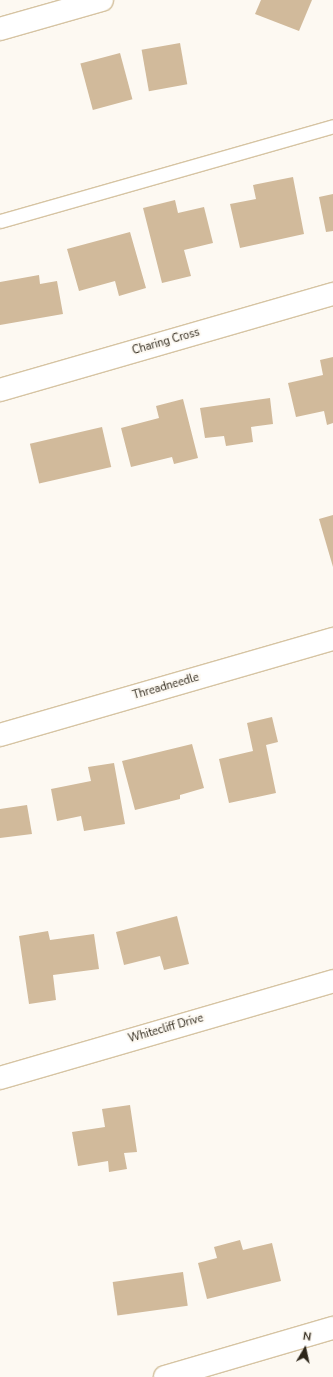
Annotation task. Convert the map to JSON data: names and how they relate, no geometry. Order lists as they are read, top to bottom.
{
  "streets": {
    "street": ["Charing Cross", "Threadneedle", "Whitecliff Drive"]
  },
  "north": "top"
}
